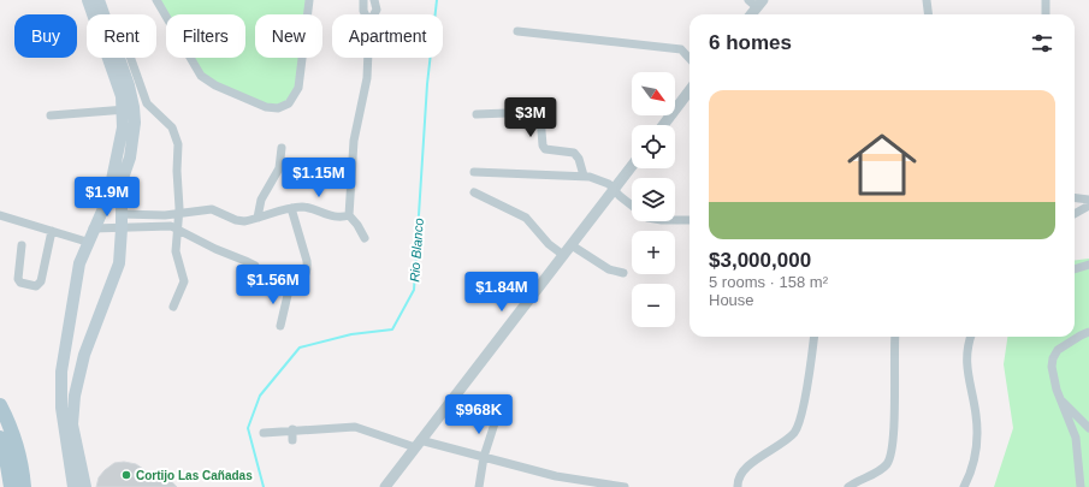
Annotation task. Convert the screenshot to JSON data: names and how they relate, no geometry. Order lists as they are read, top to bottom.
{
  "water": ["Rio Blanco"],
  "places": ["Cortijo Las Cañadas"],
  "north": "bottom right",
  "page": {
    "chip": [
      "Buy",
      "Rent",
      "Filters",
      "New",
      "Apartment"
    ],
    "heading": "6 homes",
    "map_buttons": ["+", "−"],
    "list": [
      {
        "name": "$3,000,000",
        "note": "5 rooms · 158 m² · House"
      }
    ],
    "price": [
      "$3M",
      "$1.15M",
      "$1.9M",
      "$1.56M",
      "$1.84M",
      "$968K"
    ]
  }
}
